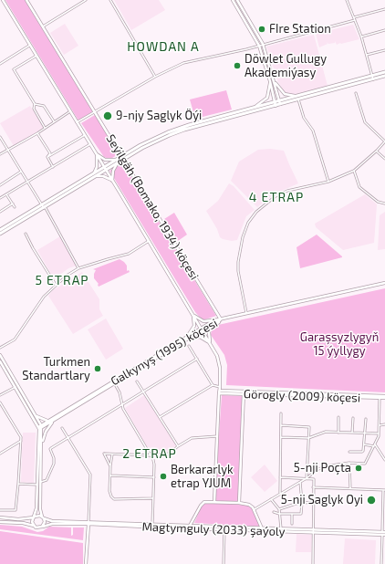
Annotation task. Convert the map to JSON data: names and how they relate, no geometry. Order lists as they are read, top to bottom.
{
  "streets": {
    "main road": [
      "Seýilgäh (Bomako, 1934) köçesi",
      "Galkynyş (1995) köçesi",
      "Görogly (2009) köçesi",
      "Magtymguly (2033) şaýoly"
    ]
  },
  "crossings": [
    ["Seýilgäh (Bomako, 1934) köçesi", "Galkynyş (1995) köçesi"]
  ],
  "districts": [
    "HOWDAN A",
    "4 ETRAP",
    "5 ETRAP",
    "2 ETRAP"
  ],
  "parks": ["Garaşsyzlygyň 15 ýyllygy"],
  "places": [
    "FIre Station",
    "Döwlet Gullugy Akademiýasy",
    "9-njy Saglyk Öýi",
    "Turkmen Standartlary",
    "5-nji Poçta",
    "Berkararlyk etrap YJUM",
    "5-nji Saglyk Oyi"
  ]
}
